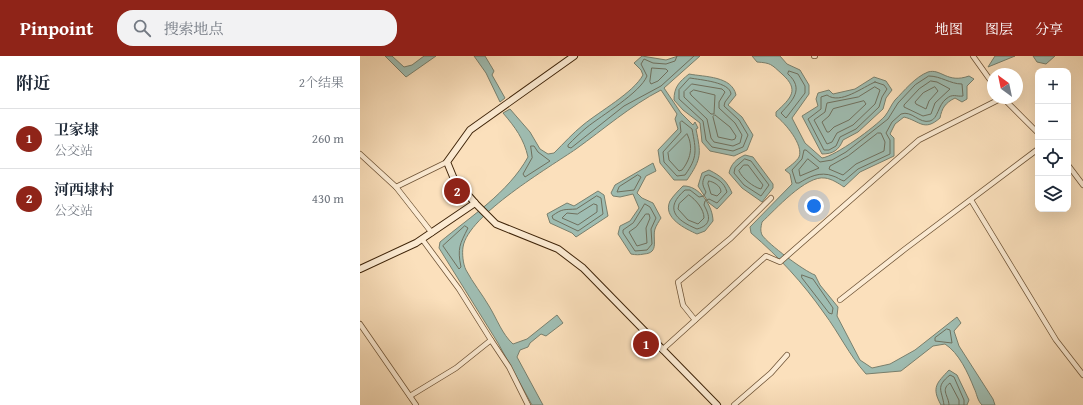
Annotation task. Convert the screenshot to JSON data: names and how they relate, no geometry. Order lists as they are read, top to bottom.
{
  "north": "top left",
  "page": {
    "header": "Pinpoint",
    "search": "搜索地点",
    "nav": ["地图", "图层", "分享"],
    "heading": ["附近", "2个结果"],
    "map_buttons": ["+", "−"],
    "list": [
      {
        "mark": "1",
        "name": "卫家埭",
        "note": "公交站",
        "value": "260 m"
      },
      {
        "mark": "2",
        "name": "河西埭村",
        "note": "公交站",
        "value": "430 m"
      }
    ],
    "pins": ["2", "1"]
  }
}
